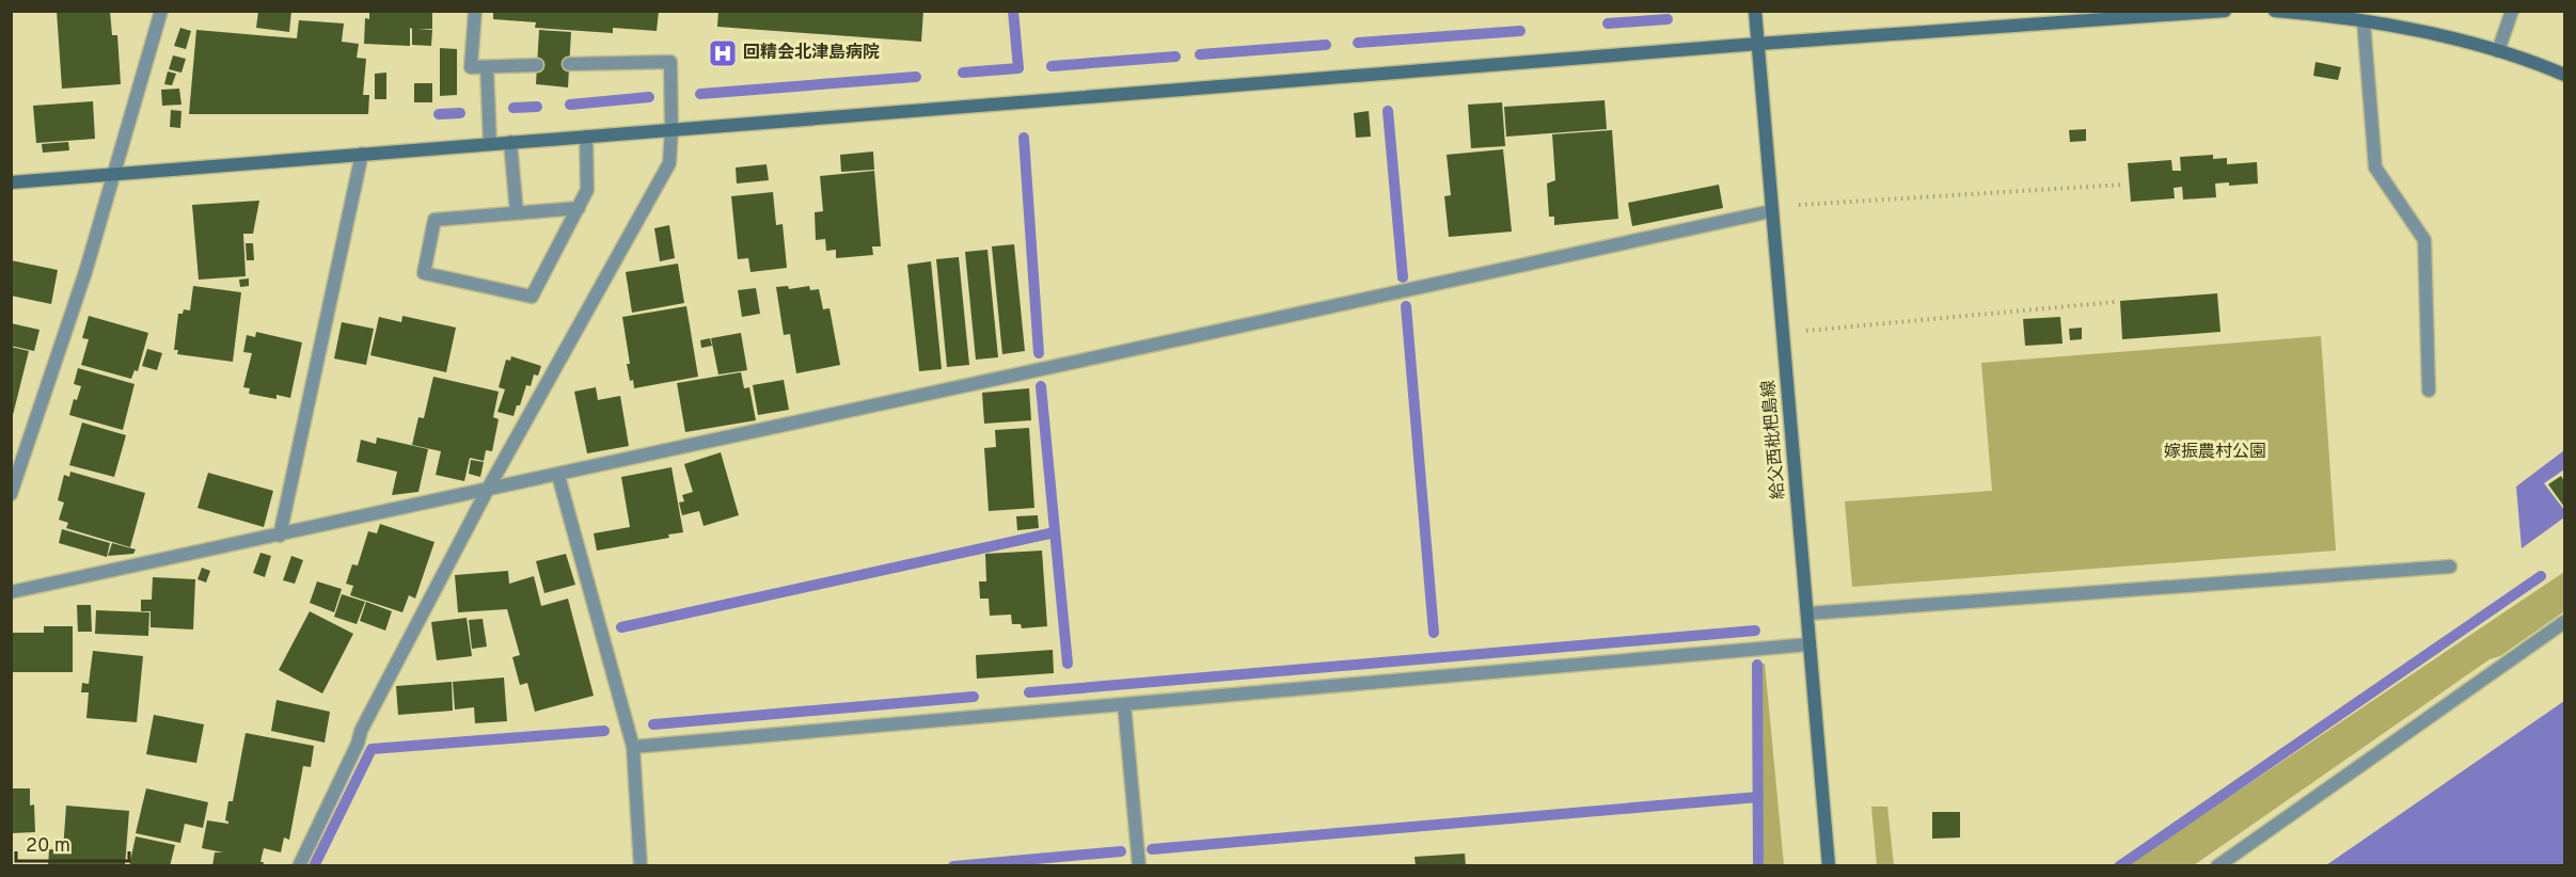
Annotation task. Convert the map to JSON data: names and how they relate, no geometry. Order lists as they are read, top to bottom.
{
  "streets": {
    "street": ["給父西枇杷島線"]
  },
  "parks": ["嫁振農村公園"],
  "places": {
    "hospital": ["回精会北津島病院"]
  },
  "scale_bar": "20 m"
}
